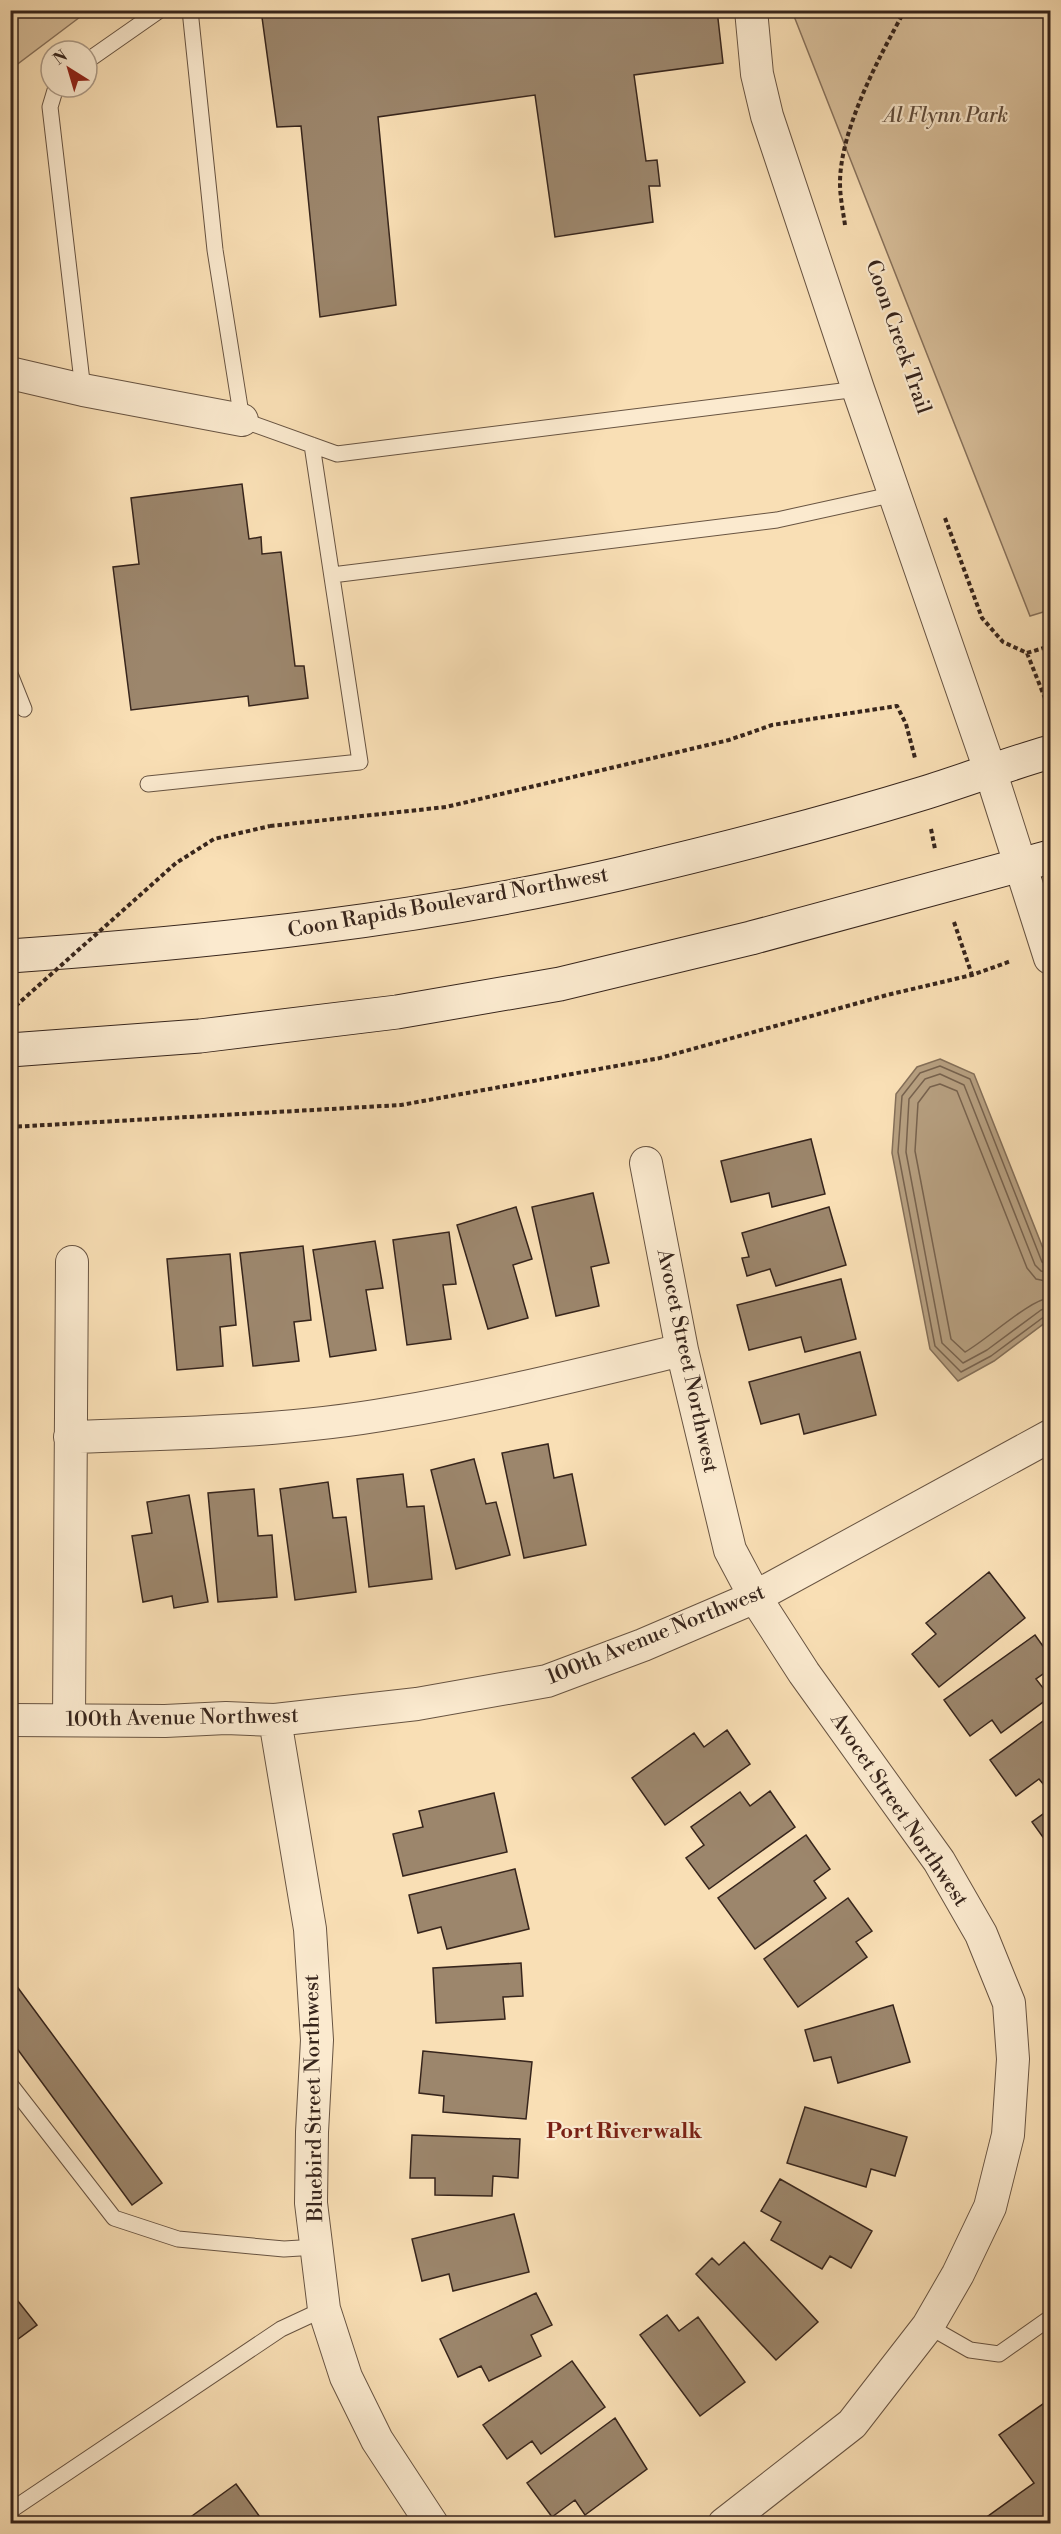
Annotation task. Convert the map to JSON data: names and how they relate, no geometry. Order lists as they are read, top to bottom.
{
  "streets": {
    "main road": ["Coon Rapids Boulevard Northwest"],
    "street": ["Avocet Street Northwest", "100th Avenue Northwest", "Bluebird Street Northwest"]
  },
  "crossings": [
    ["Avocet Street Northwest", "100th Avenue Northwest"],
    ["100th Avenue Northwest", "Bluebird Street Northwest"]
  ],
  "districts": ["Port Riverwalk"],
  "parks": ["Al Flynn Park"],
  "north": "top left"
}
